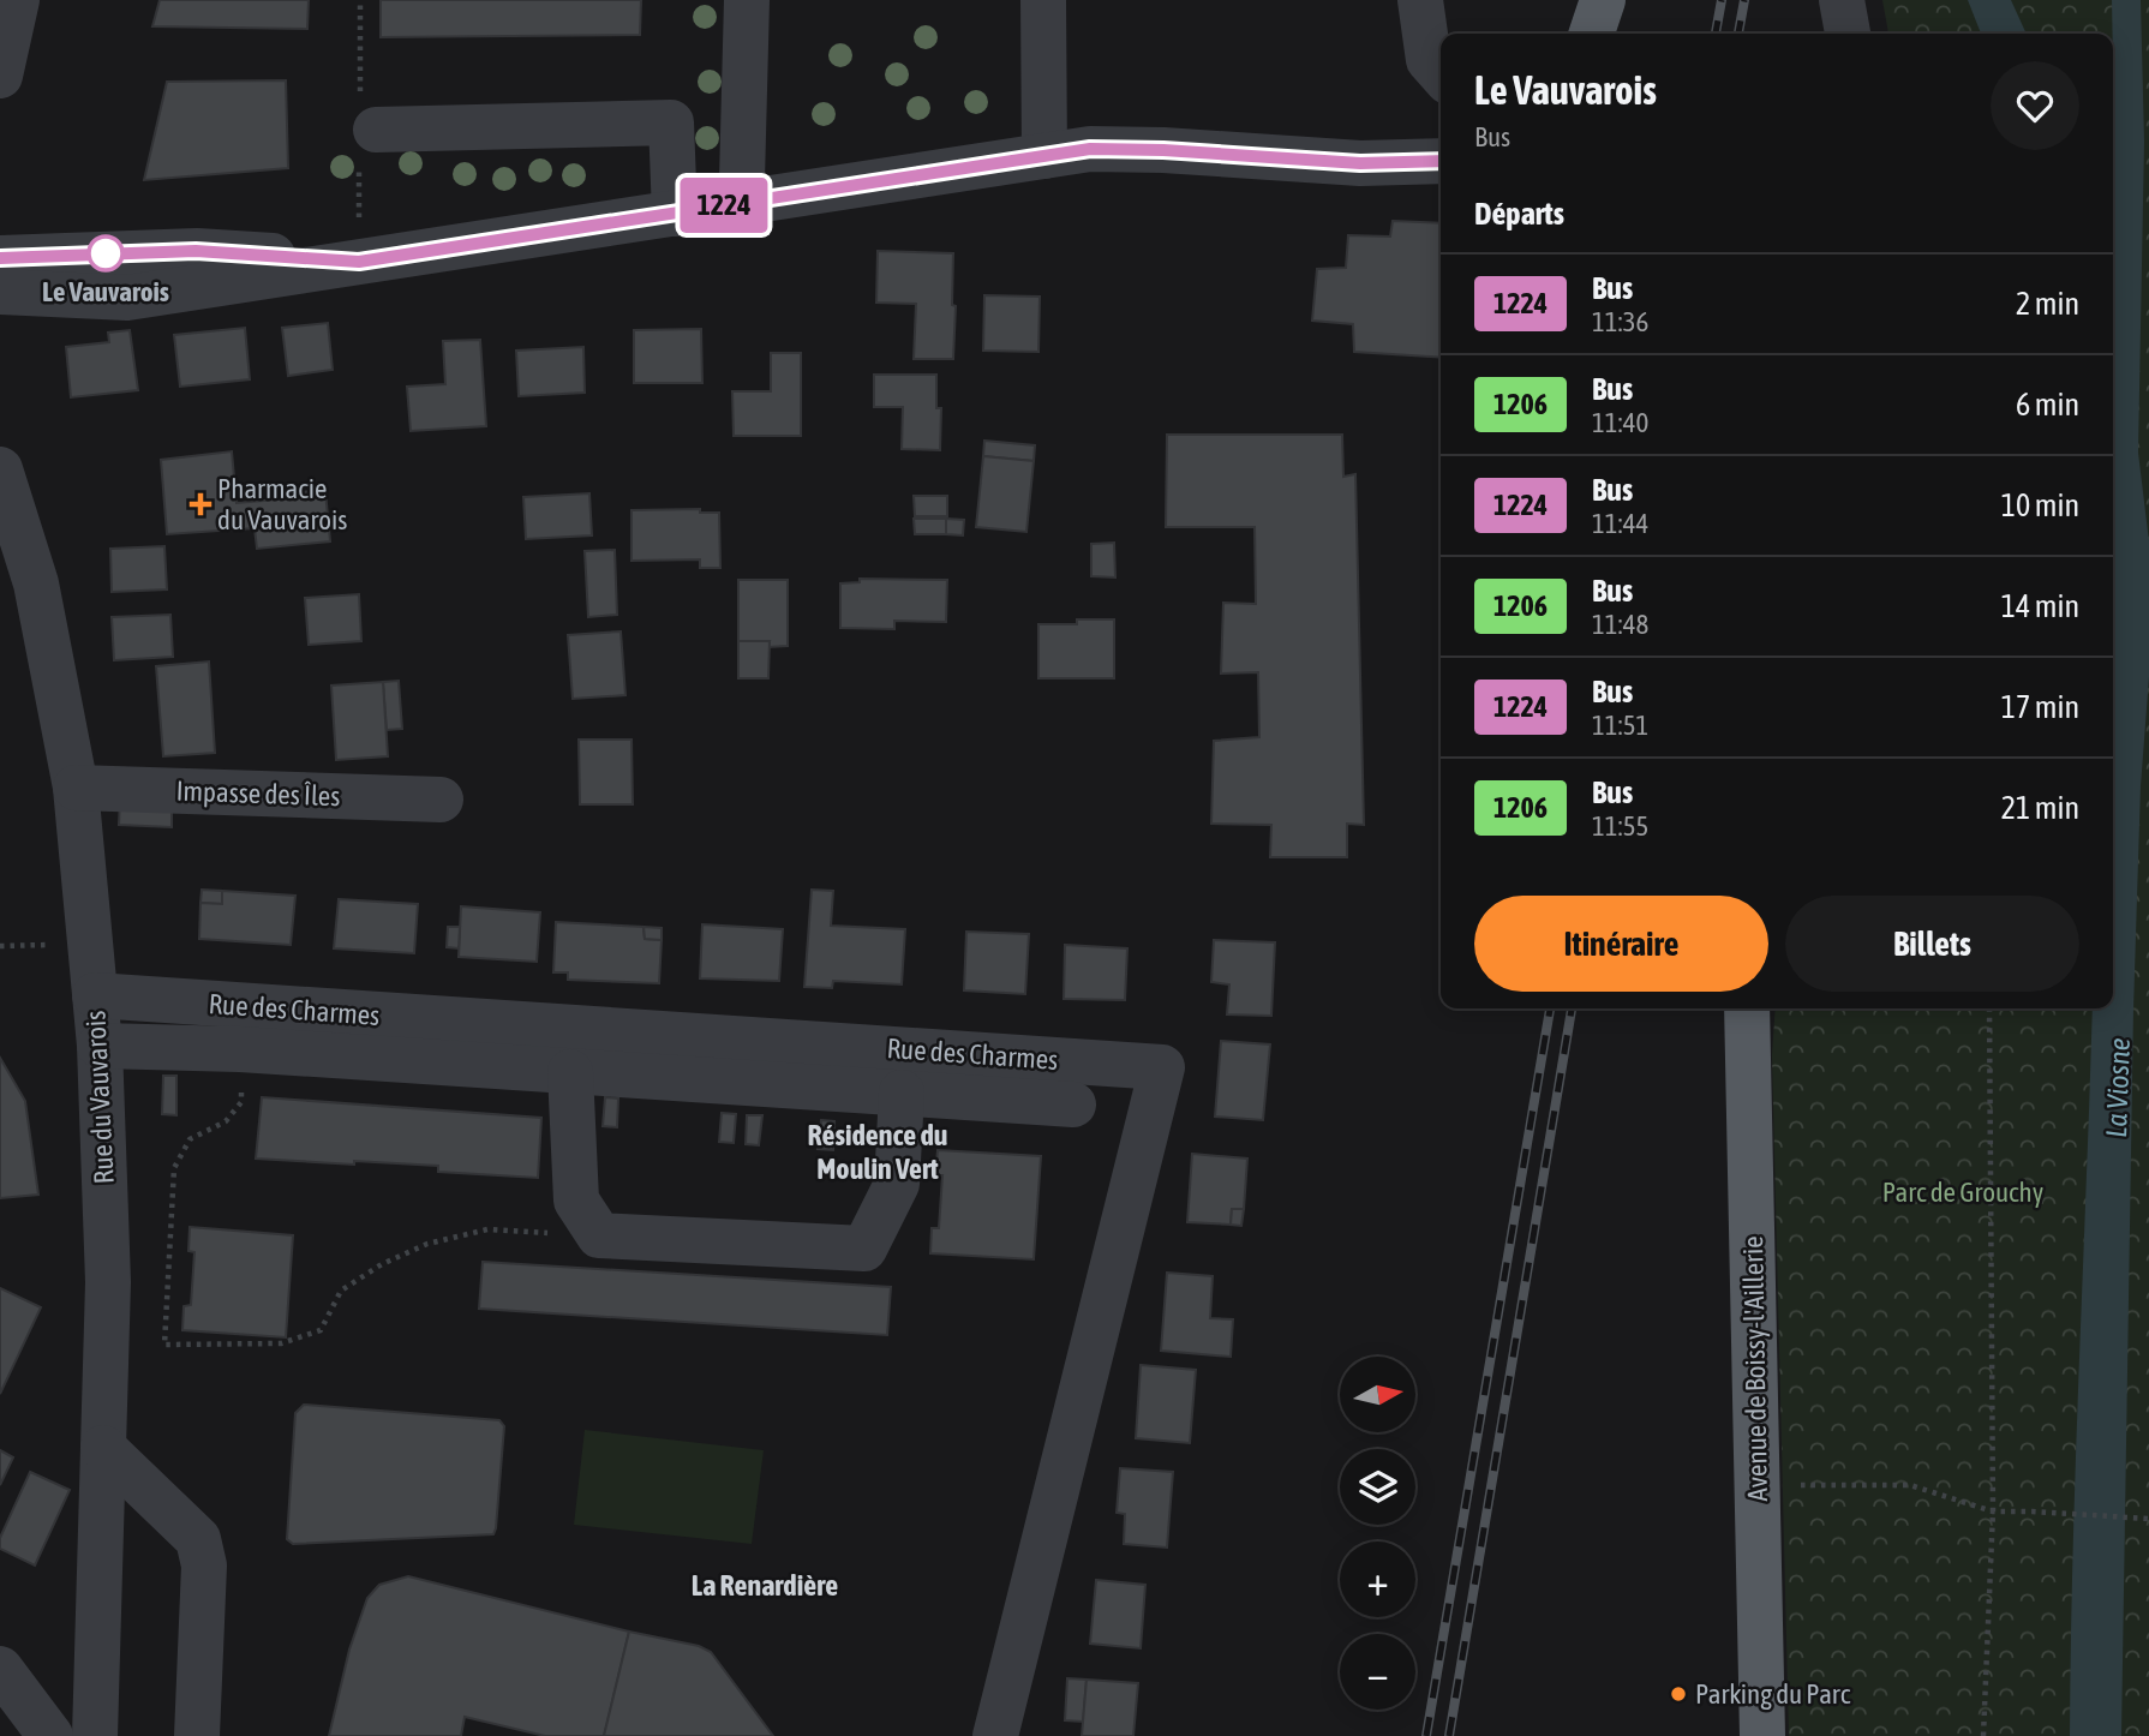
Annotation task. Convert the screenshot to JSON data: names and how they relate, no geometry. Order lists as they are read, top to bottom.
{
  "streets": {
    "main road": ["Avenue de Boissy-l'Aillerie"],
    "street": ["Impasse des Îles", "Rue des Charmes", "Rue du Vauvarois"]
  },
  "crossings": [
    ["Impasse des Îles", "Rue du Vauvarois"],
    ["Rue des Charmes", "Rue du Vauvarois"]
  ],
  "districts": ["Résidence du Moulin Vert", "La Renardière"],
  "water": ["La Viosne"],
  "parks": ["Parc de Grouchy"],
  "places": {
    "other": ["Le Vauvarois", "Parking du Parc"],
    "health": ["Pharmacie du Vauvarois"]
  },
  "lines": ["bus line 1224"],
  "north": "right",
  "page": {
    "on_map": "1224",
    "heading": [
      ["Le Vauvarois", "Bus"],
      "Départs"
    ],
    "list": [
      {
        "mark": "1224",
        "name": "Bus",
        "note": "11:36",
        "value": "2 min"
      },
      {
        "mark": "1206",
        "name": "Bus",
        "note": "11:40",
        "value": "6 min"
      },
      {
        "mark": "1224",
        "name": "Bus",
        "note": "11:44",
        "value": "10 min"
      },
      {
        "mark": "1206",
        "name": "Bus",
        "note": "11:48",
        "value": "14 min"
      },
      {
        "mark": "1224",
        "name": "Bus",
        "note": "11:51",
        "value": "17 min"
      },
      {
        "mark": "1206",
        "name": "Bus",
        "note": "11:55",
        "value": "21 min"
      }
    ],
    "buttons": ["Itinéraire", "Billets"],
    "map_buttons": ["+", "−"]
  }
}
